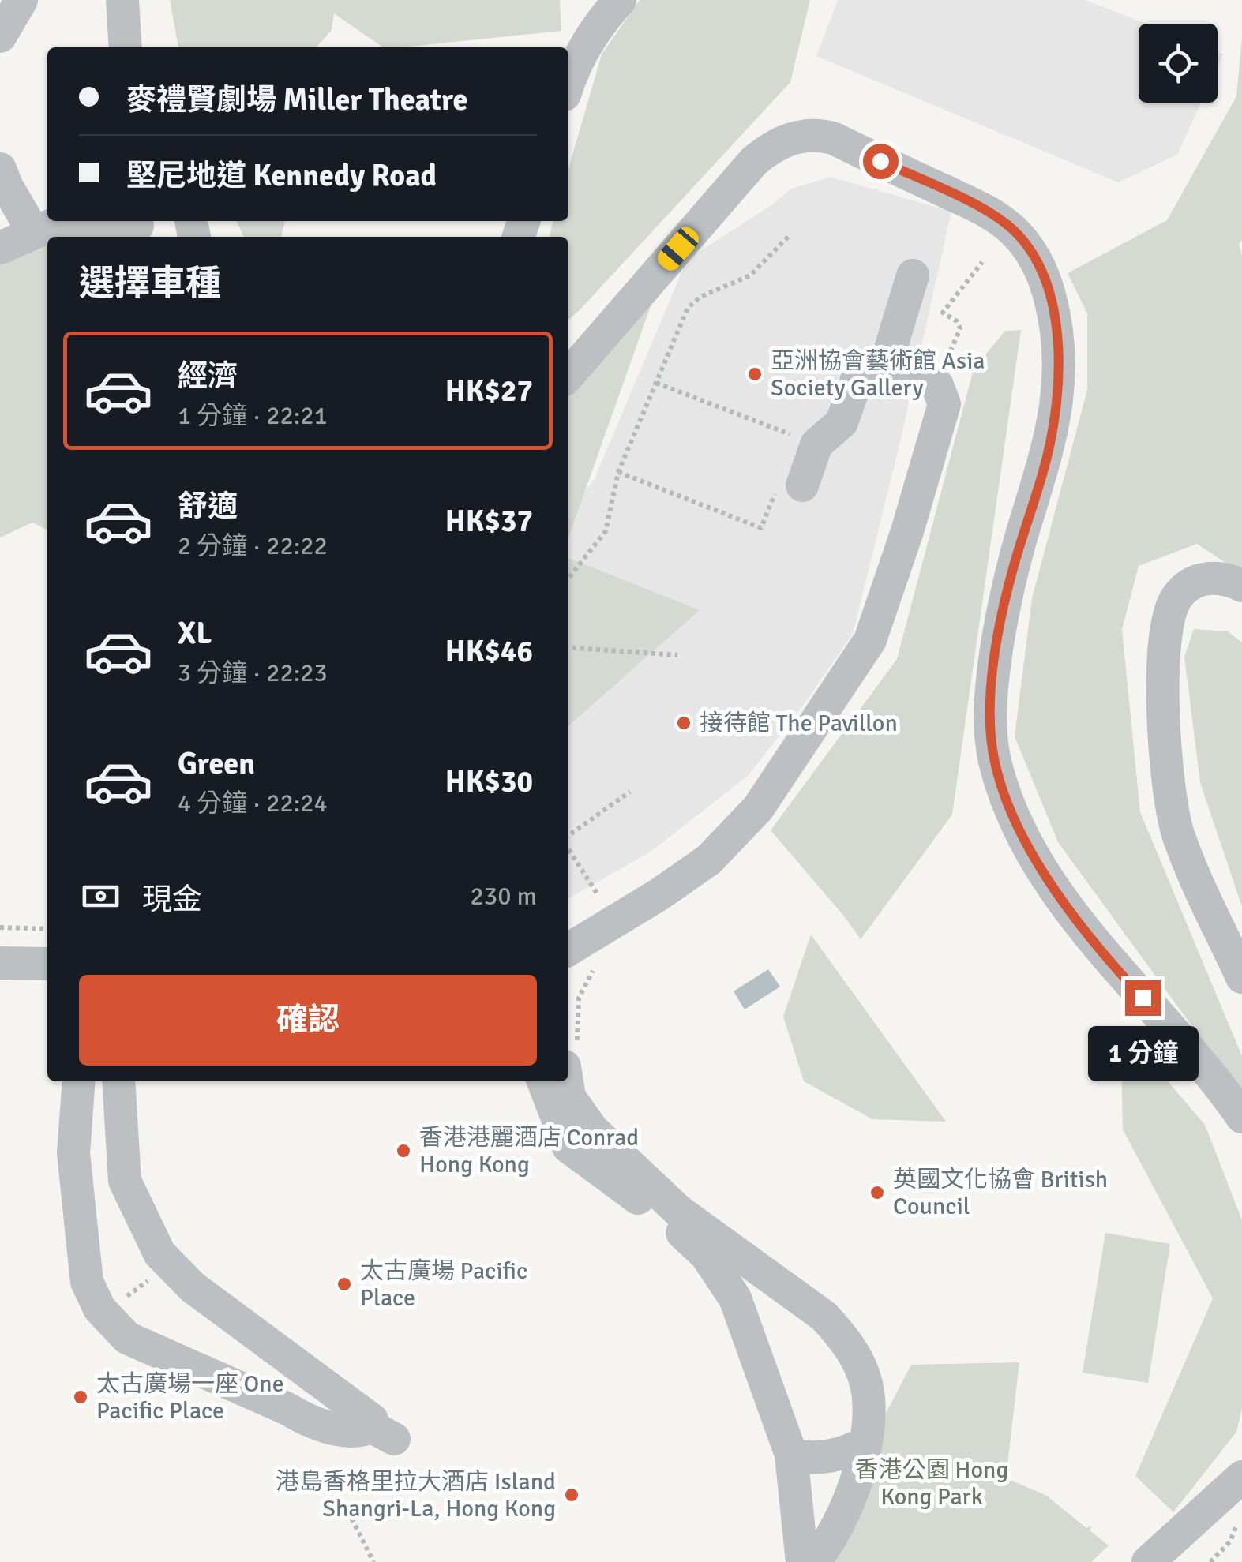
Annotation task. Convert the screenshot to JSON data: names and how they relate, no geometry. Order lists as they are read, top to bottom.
{
  "parks": ["香港公園 Hong Kong Park"],
  "places": [
    "亞洲協會藝術館 Asia Society Gallery",
    "接待館 The Pavillon",
    "香港港麗酒店 Conrad Hong Kong",
    "英國文化協會 British Council",
    "太古廣場 Pacific Place",
    "太古廣場一座 One Pacific Place",
    "港島香格里拉大酒店 Island Shangri-La, Hong Kong"
  ],
  "page": {
    "banner": ["麥禮賢劇場 Miller Theatre", "堅尼地道 Kennedy Road"],
    "heading": "選擇車種",
    "list": [
      {
        "name": "經濟",
        "note": "1 分鐘 · 22:21",
        "value": "HK$27"
      },
      {
        "name": "舒適",
        "note": "2 分鐘 · 22:22",
        "value": "HK$37"
      },
      {
        "name": "XL",
        "note": "3 分鐘 · 22:23",
        "value": "HK$46"
      },
      {
        "name": "Green",
        "note": "4 分鐘 · 22:24",
        "value": "HK$30"
      }
    ],
    "pay": ["現金", "230 m"],
    "buttons": "確認",
    "bubble": "1 分鐘"
  }
}
